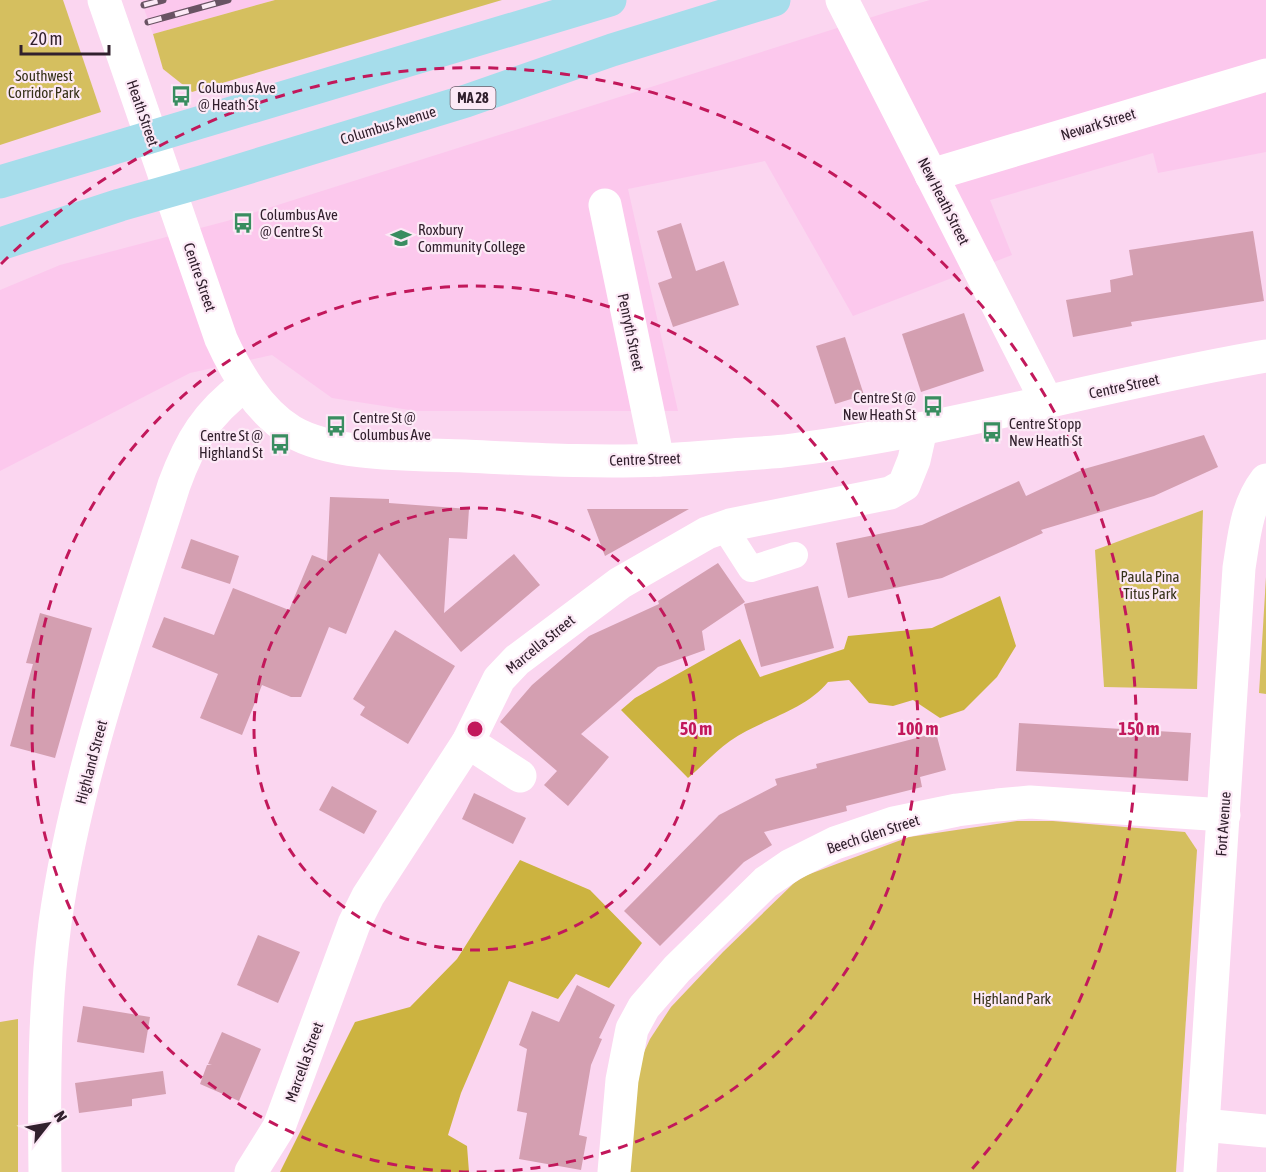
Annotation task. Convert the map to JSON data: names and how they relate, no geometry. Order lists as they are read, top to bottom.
{
  "streets": {
    "main road": ["MA 28", "Columbus Avenue"],
    "street": [
      "Heath Street",
      "Newark Street",
      "New Heath Street",
      "Centre Street",
      "Penryth Street",
      "Marcella Street",
      "Highland Street",
      "Fort Avenue",
      "Beech Glen Street"
    ]
  },
  "crossings": [
    ["Heath Street", "Columbus Avenue"],
    ["Heath Street", "Centre Street"],
    ["Newark Street", "New Heath Street"],
    ["Columbus Avenue", "Centre Street"],
    ["New Heath Street", "Centre Street"],
    ["Centre Street", "Penryth Street"],
    ["Centre Street", "Marcella Street"],
    ["Centre Street", "Highland Street"],
    ["Fort Avenue", "Beech Glen Street"]
  ],
  "parks": ["Southwest Corridor Park", "Paula Pina Titus Park", "Highland Park"],
  "places": {
    "bus stop": [
      "Columbus Ave @ Heath St",
      "Columbus Ave @ Centre St",
      "Centre St @ New Heath St",
      "Centre St @ Columbus Ave",
      "Centre St opp New Heath St",
      "Centre St @ Highland St"
    ],
    "school or university": ["Roxbury Community College"]
  },
  "scale_bar": "20 m",
  "north": "top right",
  "rings": ["50 m", "100 m", "150 m"]
}
